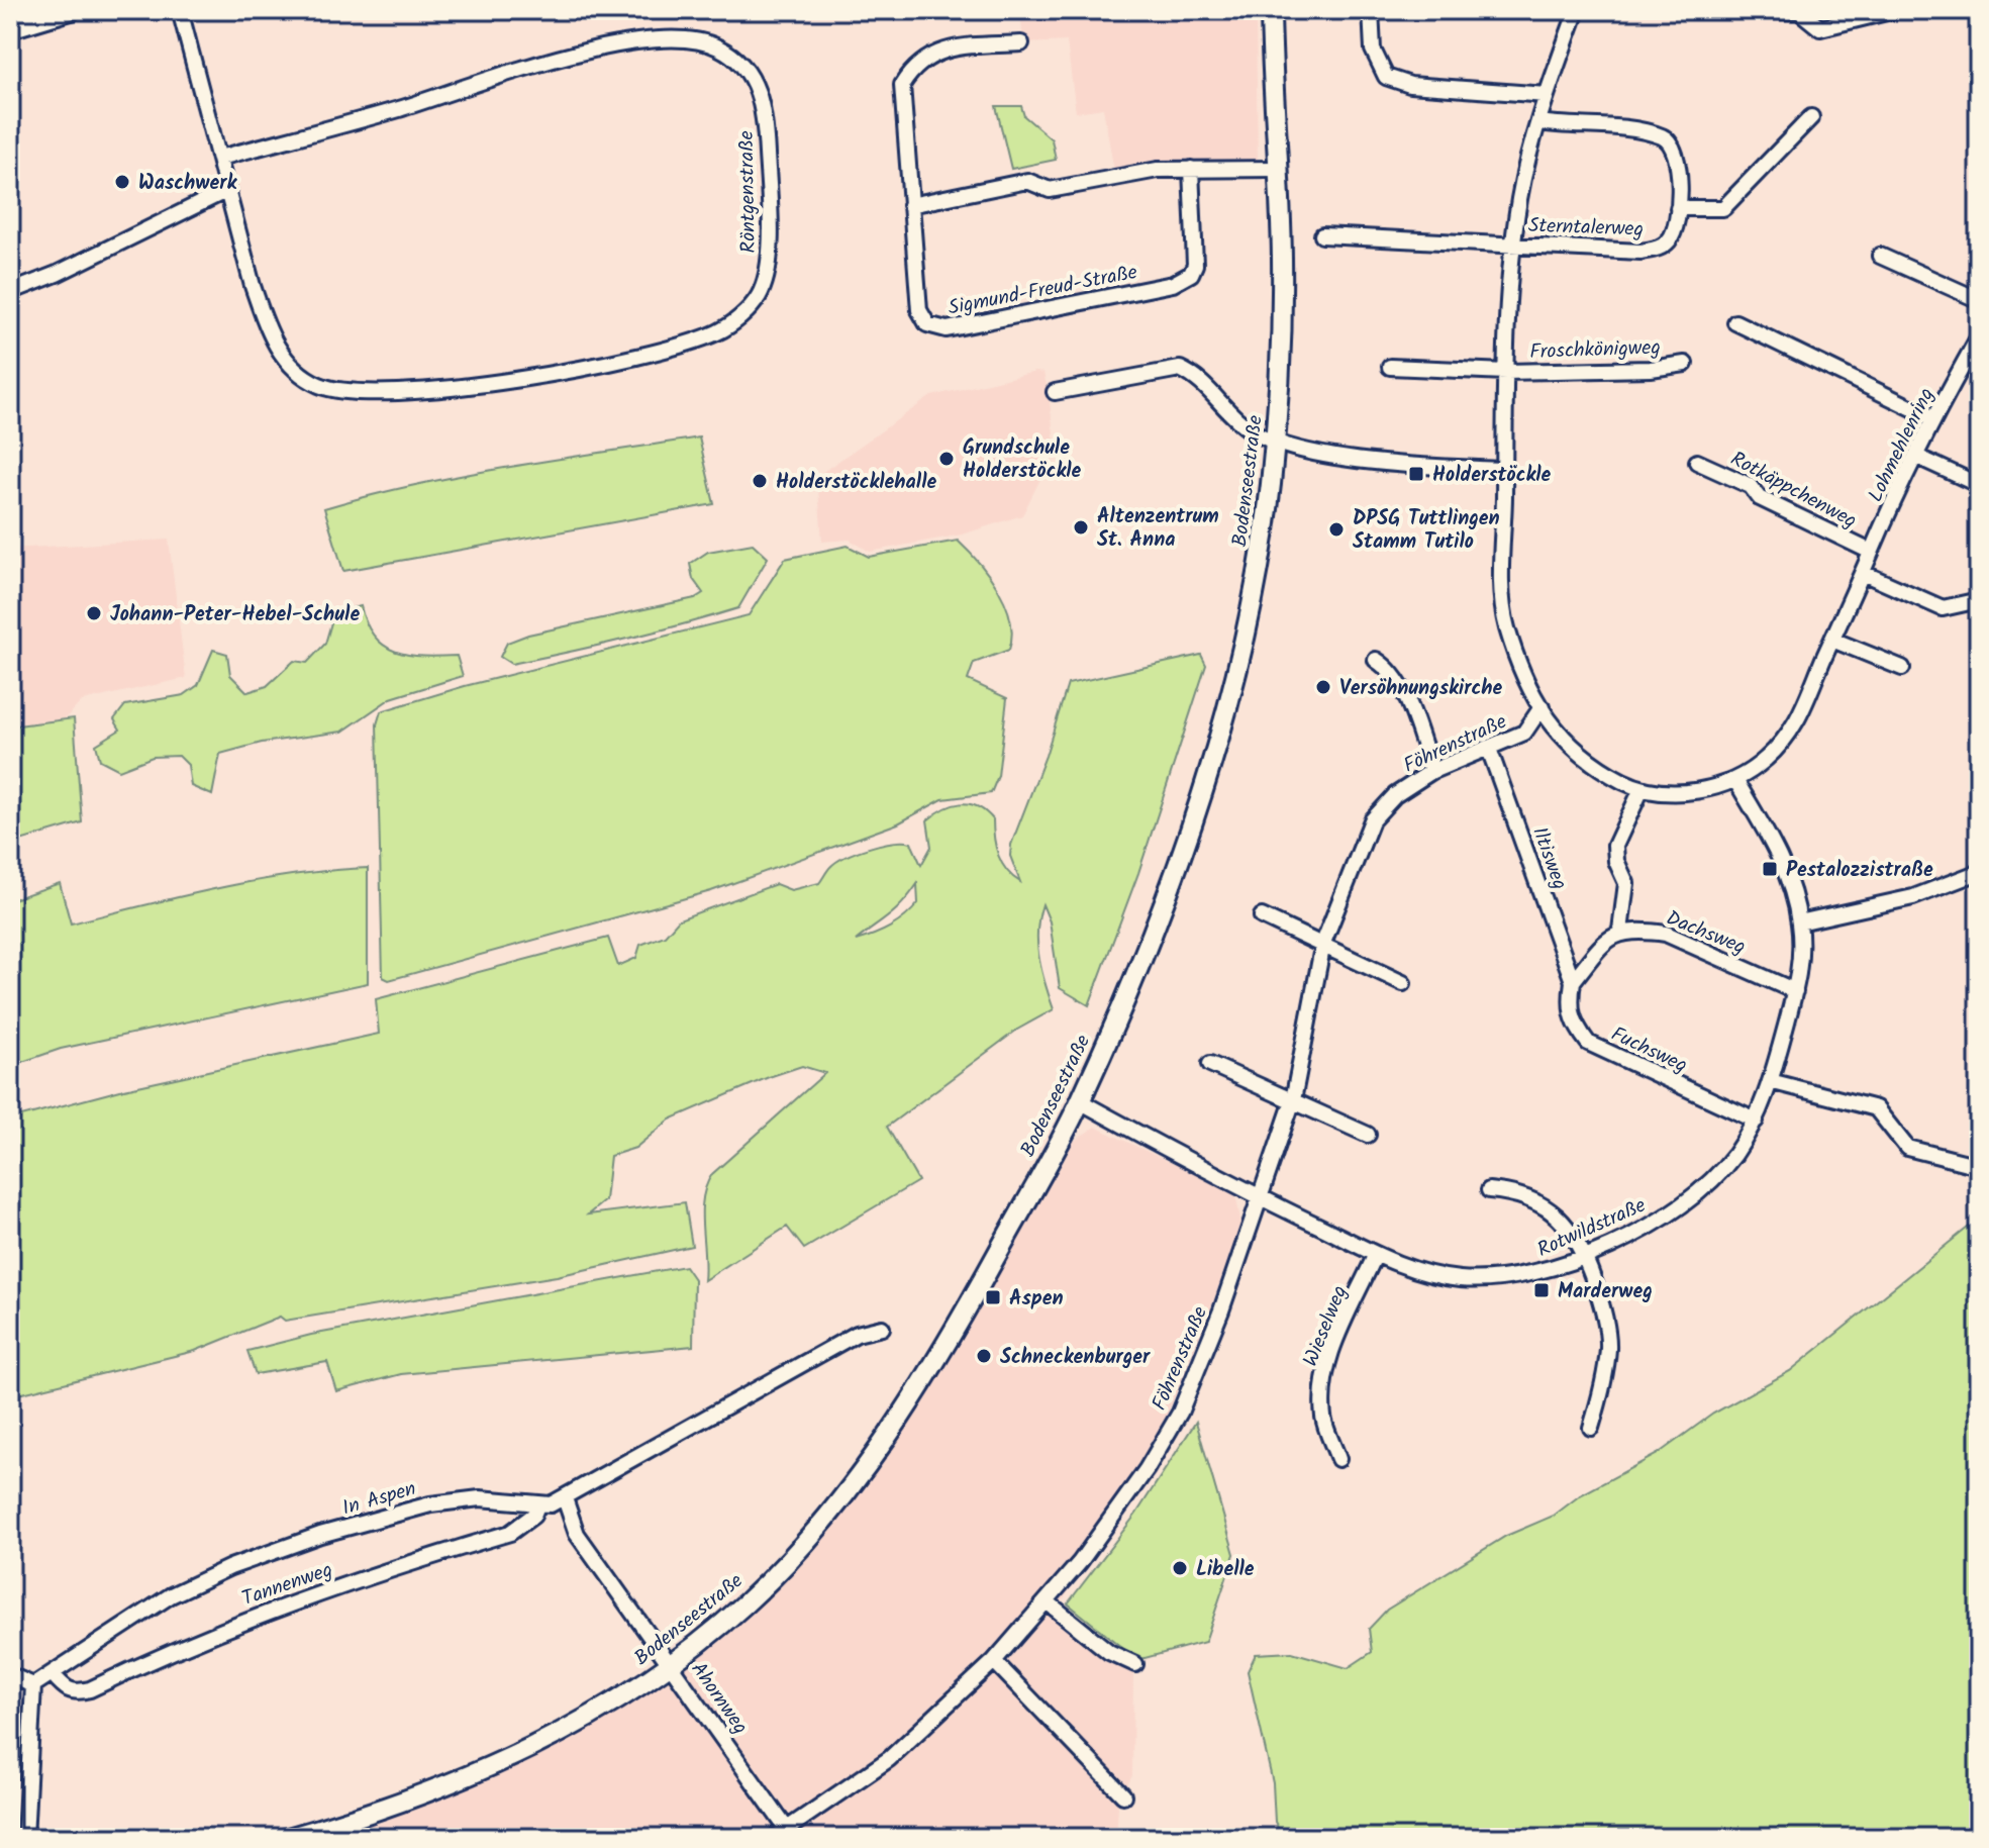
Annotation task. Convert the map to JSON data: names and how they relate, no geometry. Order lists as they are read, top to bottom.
{
  "streets": {
    "street": [
      "Röntgenstraße",
      "Sterntalerweg",
      "Sigmund-Freud-Straße",
      "Froschkönigweg",
      "Lohmehlenring",
      "Bodenseestraße",
      "Rotkäppchenweg",
      "Föhrenstraße",
      "Iltisweg",
      "Dachsweg",
      "Fuchsweg",
      "Rotwildstraße",
      "Wieselweg",
      "In Aspen",
      "Tannenweg",
      "Ahornweg"
    ]
  },
  "crossings": [
    ["Sterntalerweg", "Lohmehlenring"],
    ["Froschkönigweg", "Lohmehlenring"],
    ["Lohmehlenring", "Rotkäppchenweg"],
    ["Lohmehlenring", "Föhrenstraße"],
    ["Lohmehlenring", "Rotwildstraße"],
    ["Bodenseestraße", "Rotwildstraße"],
    ["Bodenseestraße", "Ahornweg"],
    ["Föhrenstraße", "Iltisweg"],
    ["Föhrenstraße", "Rotwildstraße"],
    ["Föhrenstraße", "Ahornweg"],
    ["Iltisweg", "Fuchsweg"],
    ["Dachsweg", "Rotwildstraße"],
    ["Fuchsweg", "Rotwildstraße"],
    ["Rotwildstraße", "Wieselweg"],
    ["In Aspen", "Tannenweg"],
    ["In Aspen", "Ahornweg"]
  ],
  "places": {
    "other": [
      "Waschwerk",
      "Grundschule Holderstöckle",
      "Holderstöcklehalle",
      "Altenzentrum St. Anna",
      "DPSG Tuttlingen Stamm Tutilo",
      "Johann-Peter-Hebel-Schule",
      "Versöhnungskirche",
      "Schneckenburger",
      "Libelle"
    ],
    "transit": [
      "Holderstöckle",
      "Pestalozzistraße",
      "Marderweg",
      "Aspen"
    ]
  }
}
